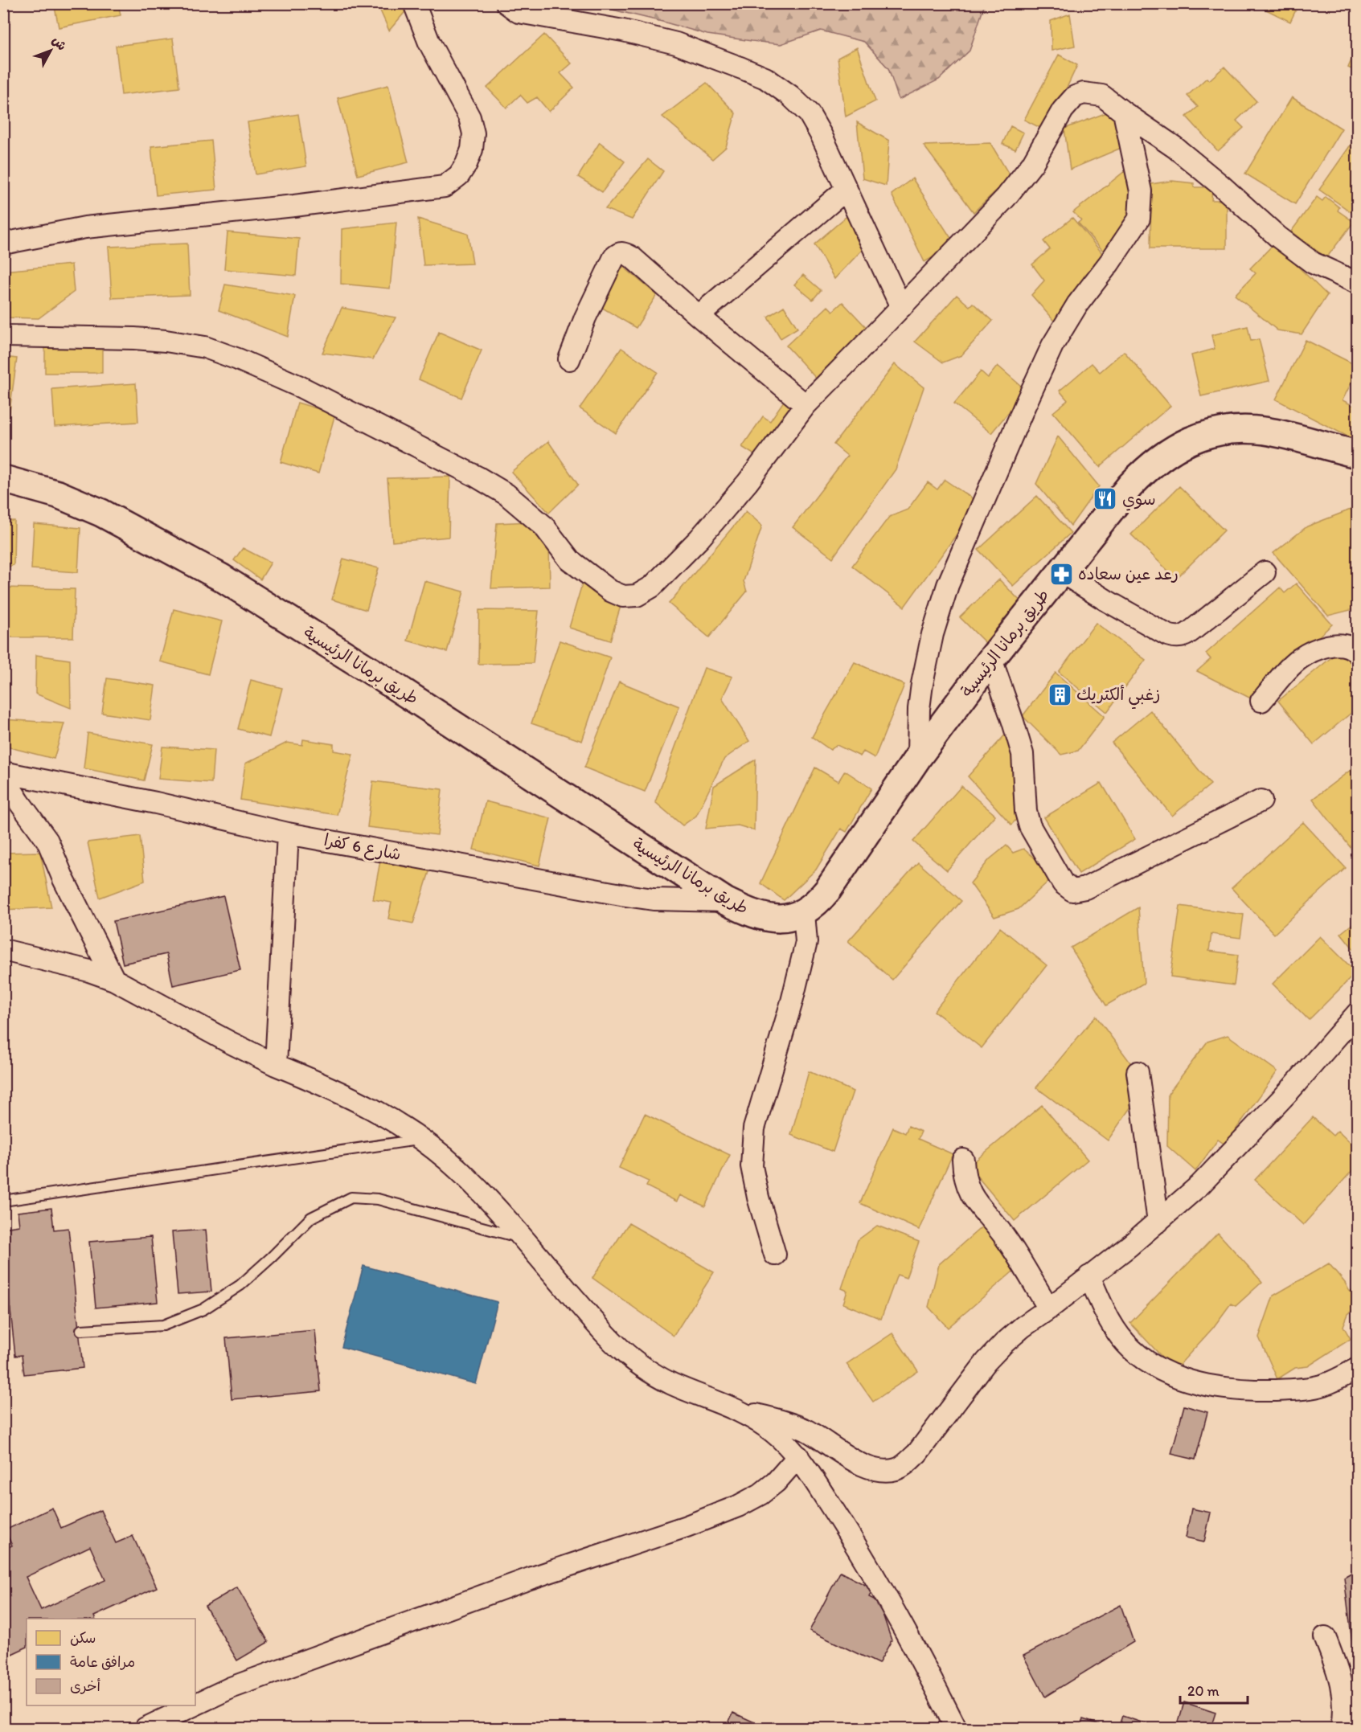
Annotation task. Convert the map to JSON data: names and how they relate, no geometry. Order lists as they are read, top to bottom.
{
  "streets": {
    "main road": ["طريق برمانا الرئيسية"],
    "street": ["شارع 6 كفرا"]
  },
  "crossings": [
    ["طريق برمانا الرئيسية", "شارع 6 كفرا"]
  ],
  "places": {
    "restaurant": ["سوي"],
    "pharmacy": ["رعد عين سعاده"],
    "building": ["زغبي ألكتريك"]
  },
  "legend": ["سكن", "مرافق عامة", "أخرى"],
  "scale_bar": "20 m",
  "north": "top right"
}
